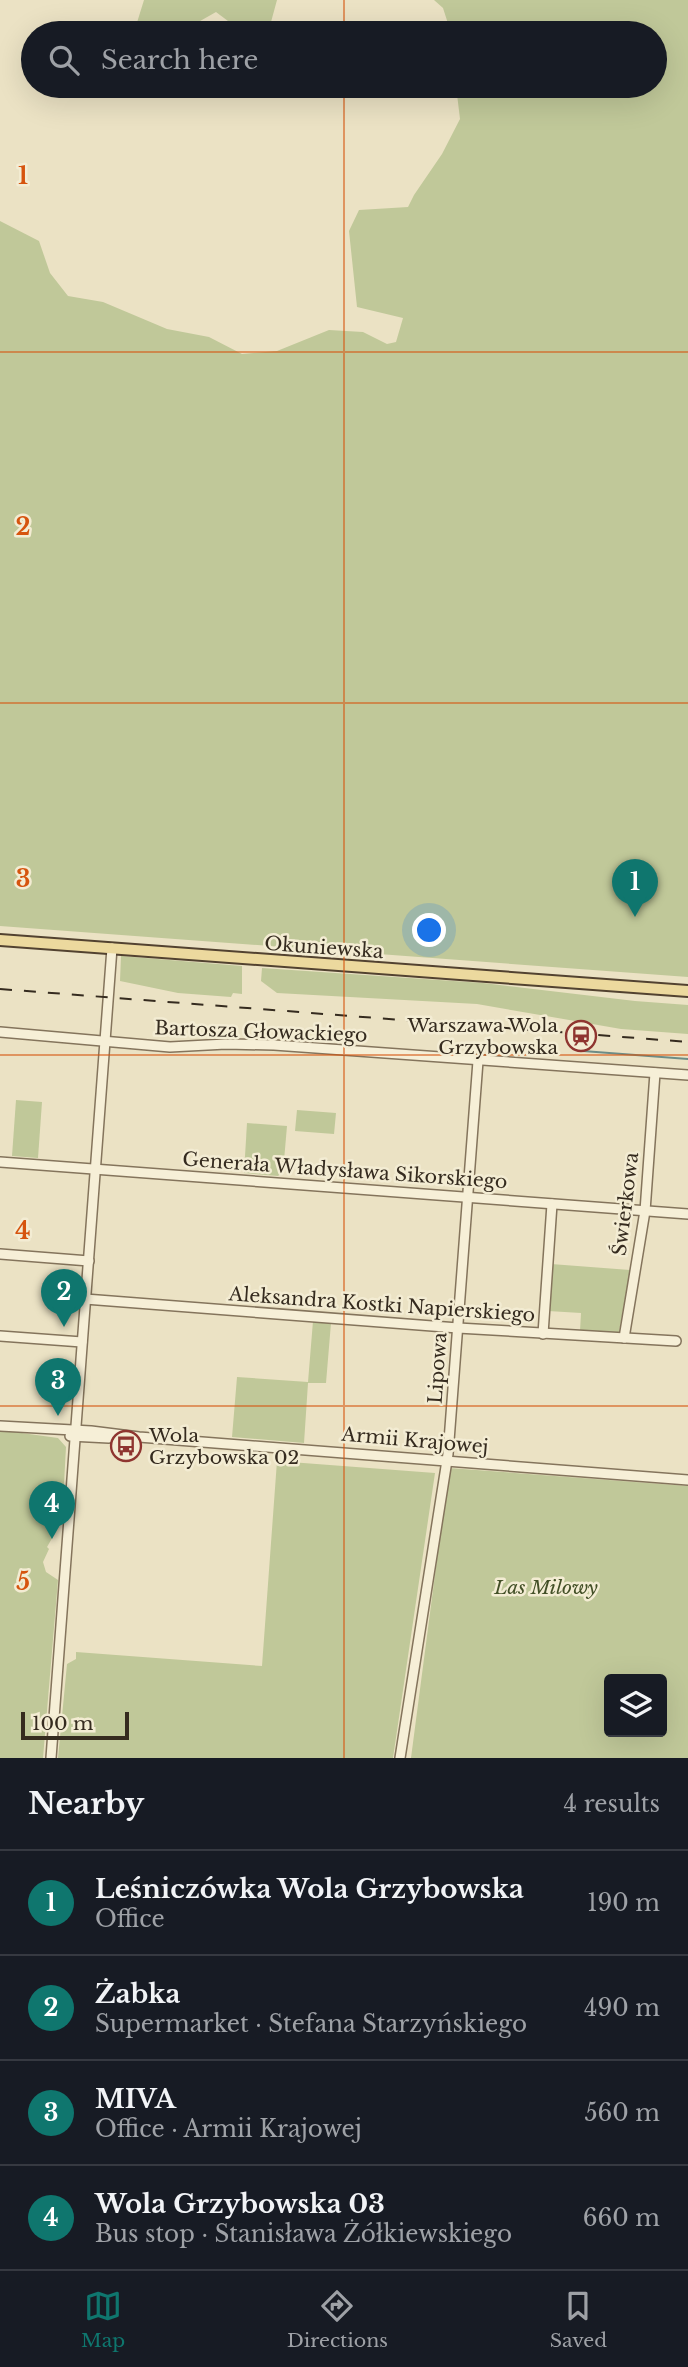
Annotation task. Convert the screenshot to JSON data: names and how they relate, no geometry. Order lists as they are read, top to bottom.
{
  "streets": {
    "main road": ["Okuniewska"],
    "street": [
      "Bartosza Głowackiego",
      "Generała Władysława Sikorskiego",
      "Świerkowa",
      "Aleksandra Kostki Napierskiego",
      "Lipowa",
      "Armii Krajowej"
    ]
  },
  "crossings": [
    ["Bartosza Głowackiego", "Świerkowa"],
    ["Bartosza Głowackiego", "Lipowa"],
    ["Generała Władysława Sikorskiego", "Świerkowa"],
    ["Generała Władysława Sikorskiego", "Lipowa"],
    ["Świerkowa", "Aleksandra Kostki Napierskiego"],
    ["Aleksandra Kostki Napierskiego", "Lipowa"],
    ["Lipowa", "Armii Krajowej"]
  ],
  "parks": ["Las Milowy"],
  "places": {
    "station": ["Warszawa Wola Grzybowska"],
    "bus stop": ["Wola Grzybowska 02"]
  },
  "scale_bar": "100 m",
  "page": {
    "search": "Search here",
    "pins": [
      "1",
      "2",
      "3",
      "4"
    ],
    "scale": "100 m",
    "heading": ["Nearby", "4 results"],
    "list": [
      {
        "mark": "1",
        "name": "Leśniczówka Wola Grzybowska",
        "note": "Office",
        "value": "190 m"
      },
      {
        "mark": "2",
        "name": "Żabka",
        "note": "Supermarket · Stefana Starzyńskiego",
        "value": "490 m"
      },
      {
        "mark": "3",
        "name": "MIVA",
        "note": "Office · Armii Krajowej",
        "value": "560 m"
      },
      {
        "mark": "4",
        "name": "Wola Grzybowska 03",
        "note": "Bus stop · Stanisława Żółkiewskiego",
        "value": "660 m"
      }
    ],
    "nav": ["Map", "Directions", "Saved"]
  },
  "grid": {
    "rows": [
      "1",
      "2",
      "3",
      "4",
      "5"
    ]
  }
}
